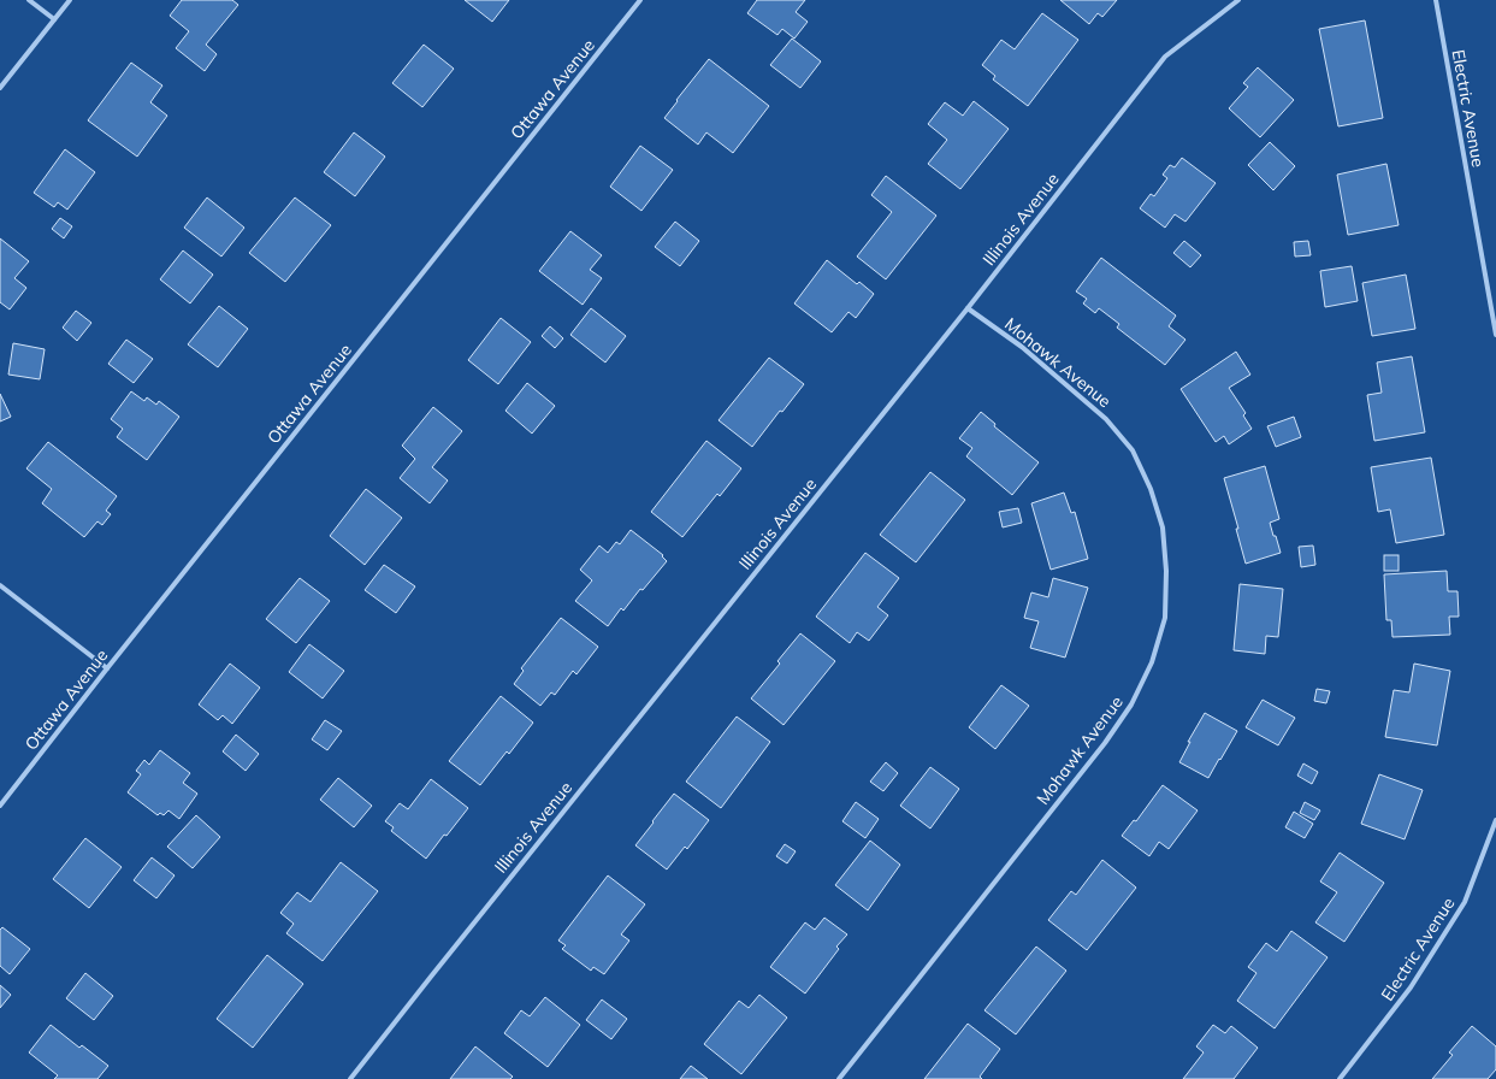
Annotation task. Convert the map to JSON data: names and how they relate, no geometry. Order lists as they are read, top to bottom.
{
  "streets": {
    "street": [
      "Ottawa Avenue",
      "Electric Avenue",
      "Illinois Avenue",
      "Mohawk Avenue"
    ]
  },
  "crossings": [
    ["Illinois Avenue", "Mohawk Avenue"]
  ]
}
